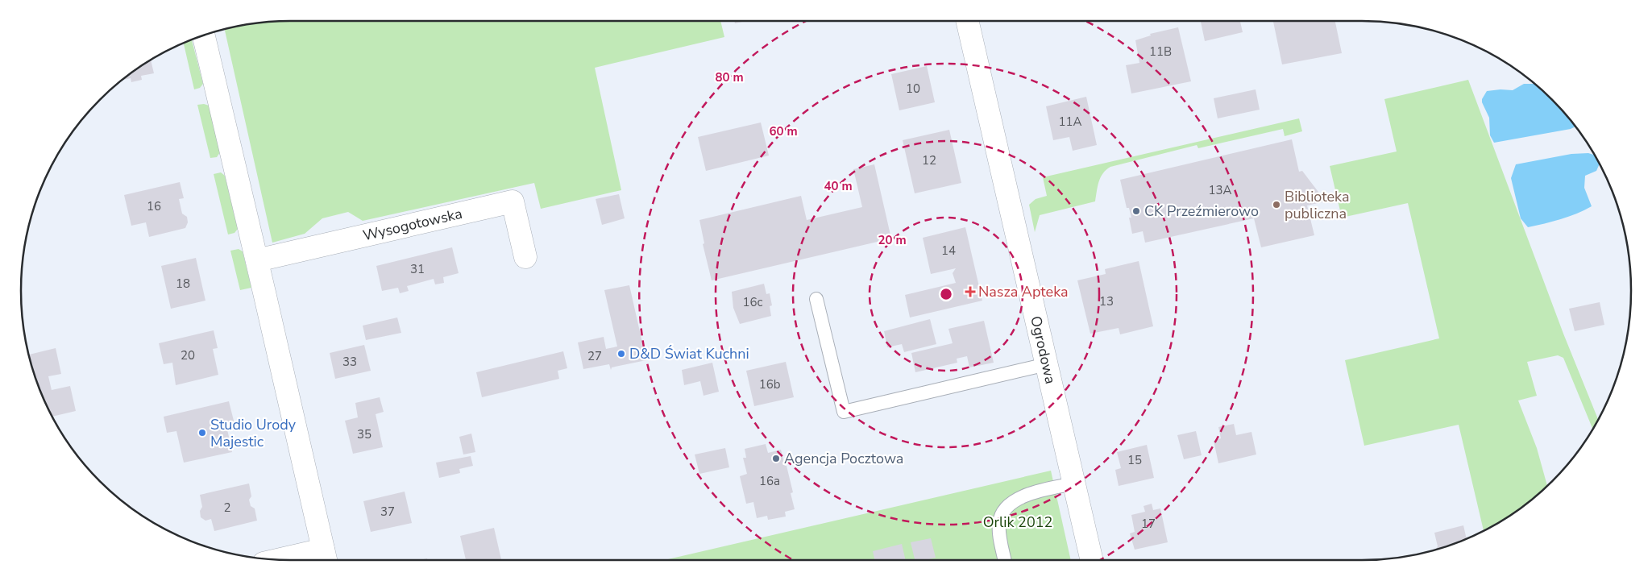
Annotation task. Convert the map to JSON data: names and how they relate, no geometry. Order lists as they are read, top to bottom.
{
  "streets": {
    "street": ["Wysogotowska", "Ogrodowa"]
  },
  "parks": ["Orlik 2012"],
  "places": {
    "other": [
      "Biblioteka publiczna",
      "CK Przeźmierowo",
      "D&D Świat Kuchni",
      "Studio Urody Majestic",
      "Agencja Pocztowa"
    ],
    "health": ["Nasza Apteka"]
  },
  "house_numbers": [
    "11B",
    "10",
    "11A",
    "12",
    "13A",
    "16",
    "14",
    "31",
    "18",
    "13",
    "16c",
    "20",
    "27",
    "33",
    "16b",
    "35",
    "15",
    "16a",
    "2",
    "37",
    "17"
  ],
  "rings": [
    "80 m",
    "60 m",
    "40 m",
    "20 m"
  ]
}
